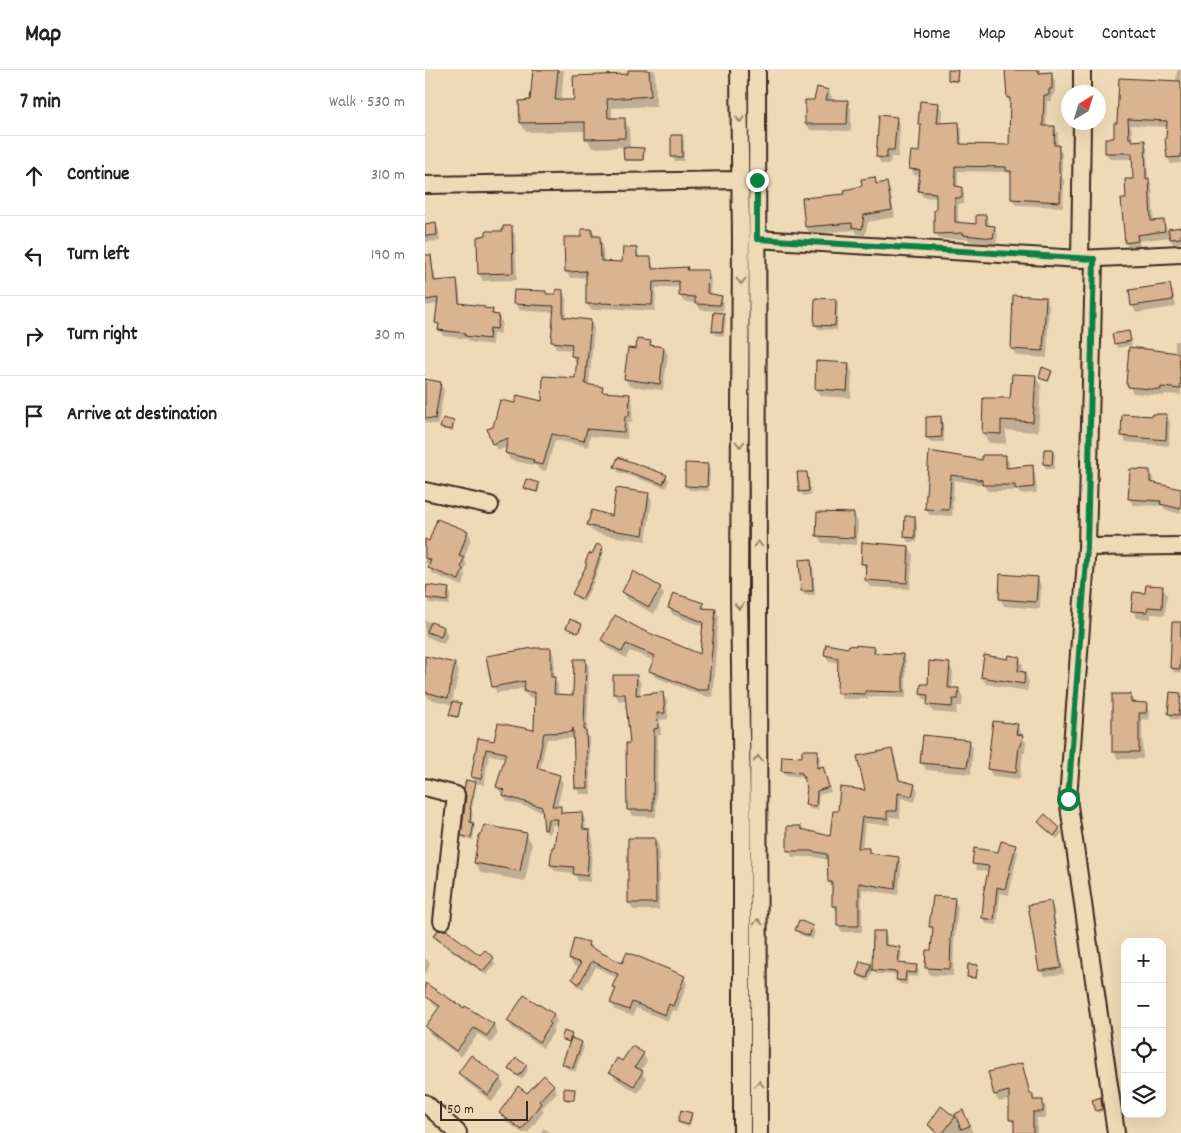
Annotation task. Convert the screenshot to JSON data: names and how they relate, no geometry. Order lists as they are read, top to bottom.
{
  "scale_bar": "50 m",
  "north": "top right",
  "page": {
    "header": "Map",
    "nav": [
      "Home",
      "Map",
      "About",
      "Contact"
    ],
    "heading": ["7 min", "Walk · 530 m"],
    "list": [
      ["Continue", "310 m"],
      ["Turn left", "190 m"],
      ["Turn right", "30 m"],
      "Arrive at destination"
    ],
    "map_buttons": ["+", "−"],
    "scale": "50 m"
  }
}
